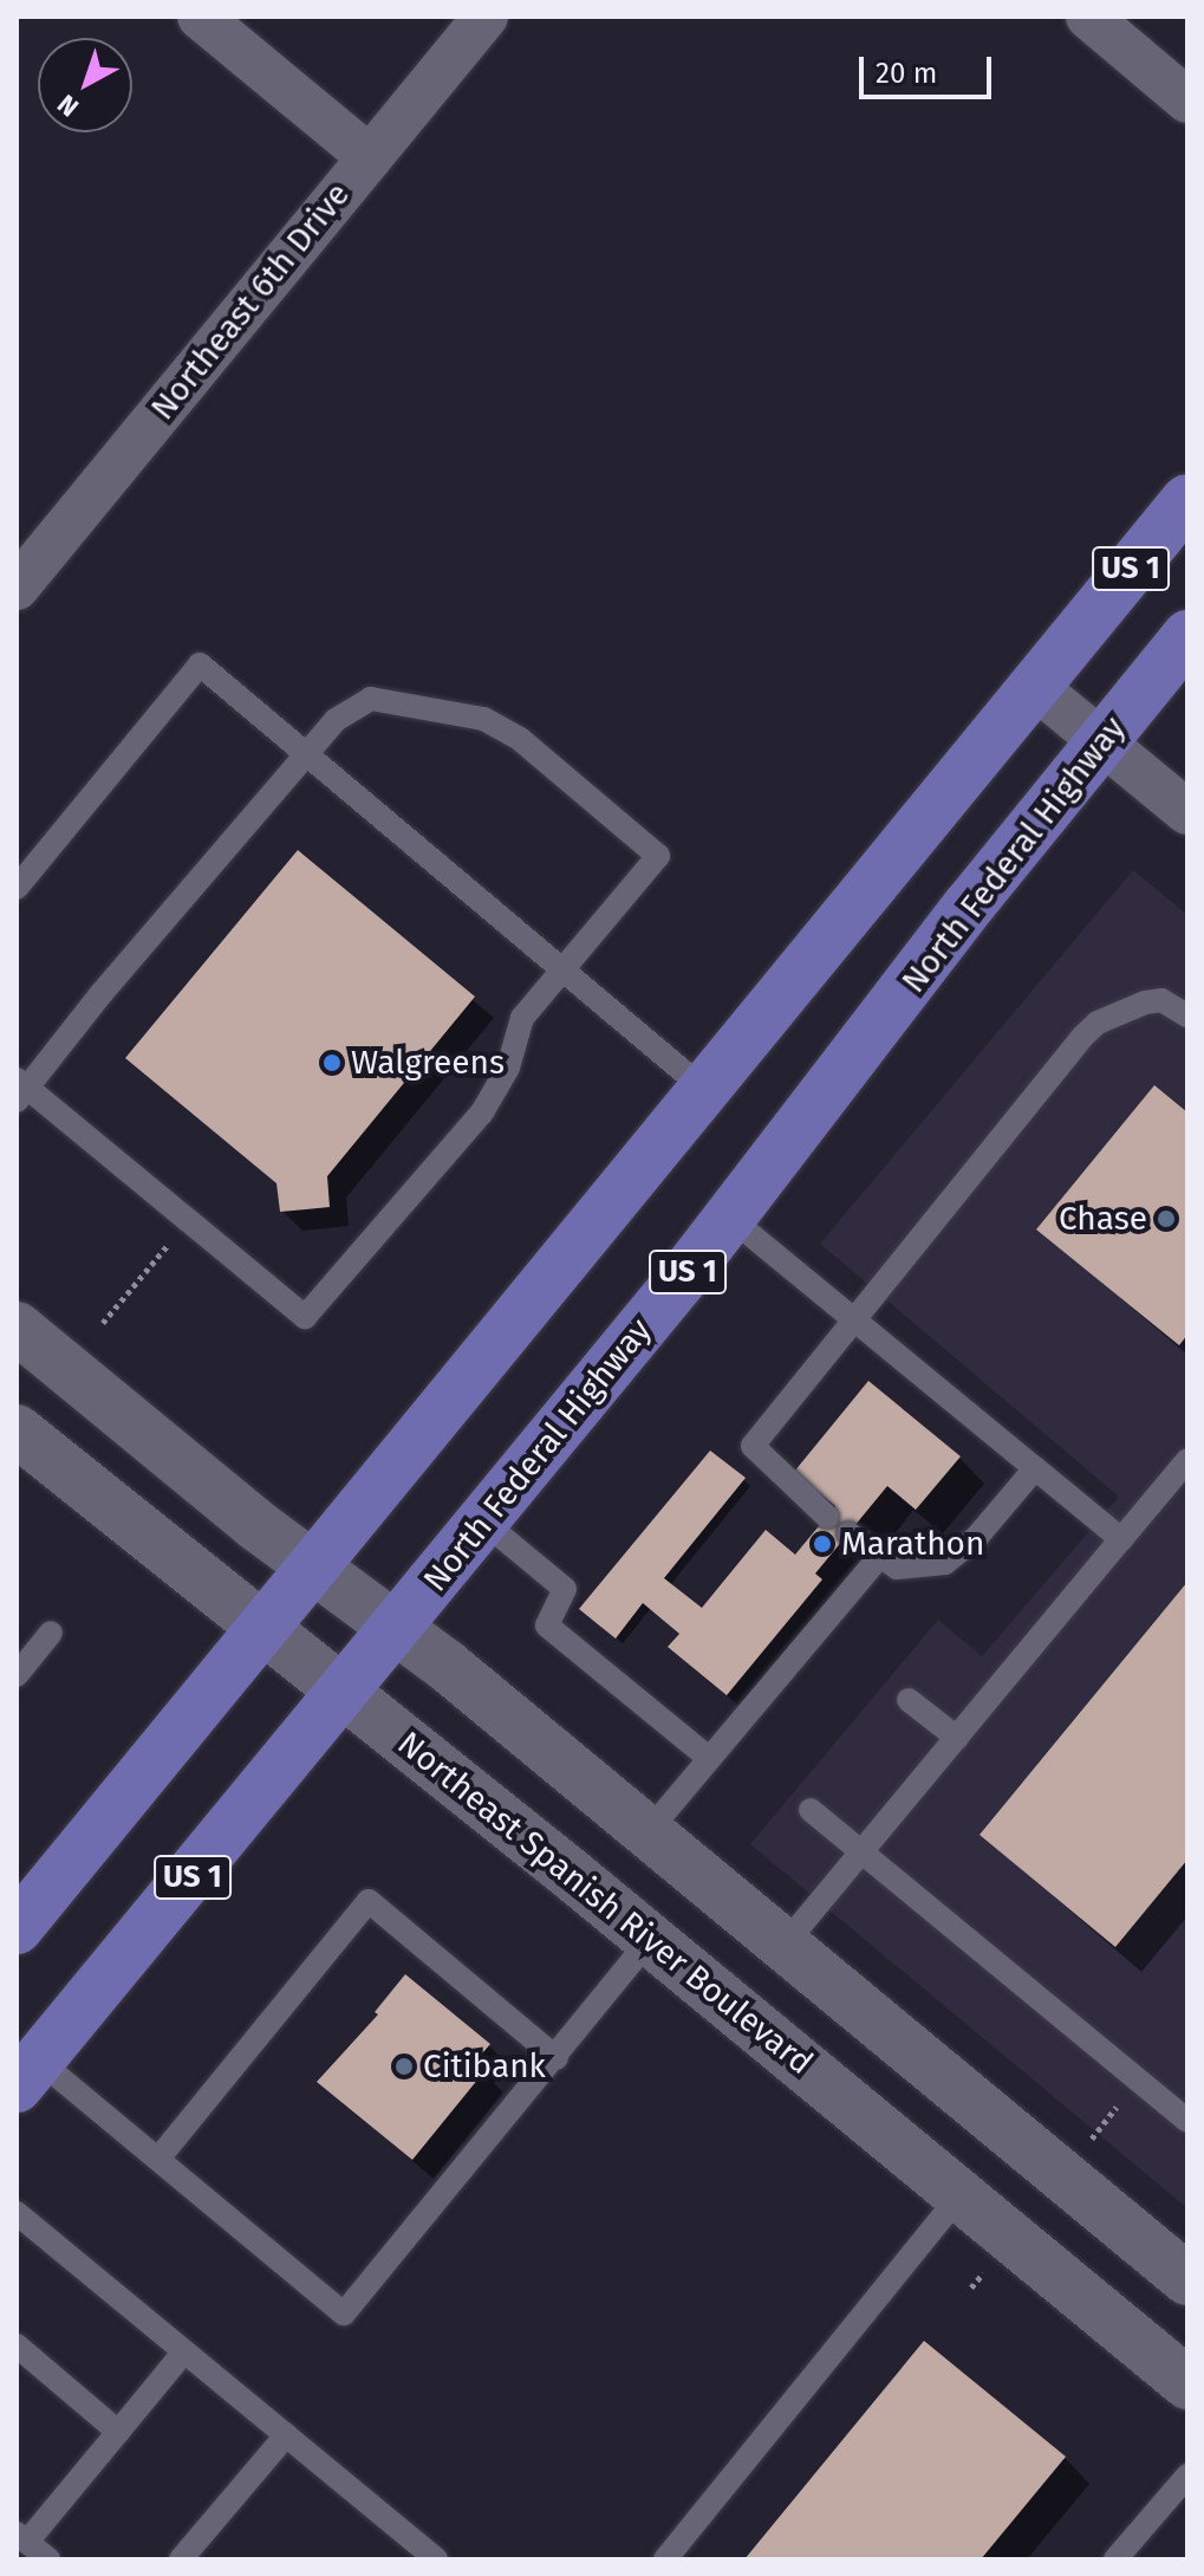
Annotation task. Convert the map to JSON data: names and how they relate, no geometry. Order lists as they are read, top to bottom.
{
  "streets": {
    "main road": ["US 1", "North Federal Highway", "Northeast Spanish River Boulevard"],
    "street": ["Northeast 6th Drive"]
  },
  "crossings": [
    ["US 1", "Northeast Spanish River Boulevard"],
    ["North Federal Highway", "Northeast Spanish River Boulevard"]
  ],
  "places": [
    "Walgreens",
    "Chase",
    "Marathon",
    "Citibank"
  ],
  "scale_bar": "20 m",
  "north": "bottom left"
}
